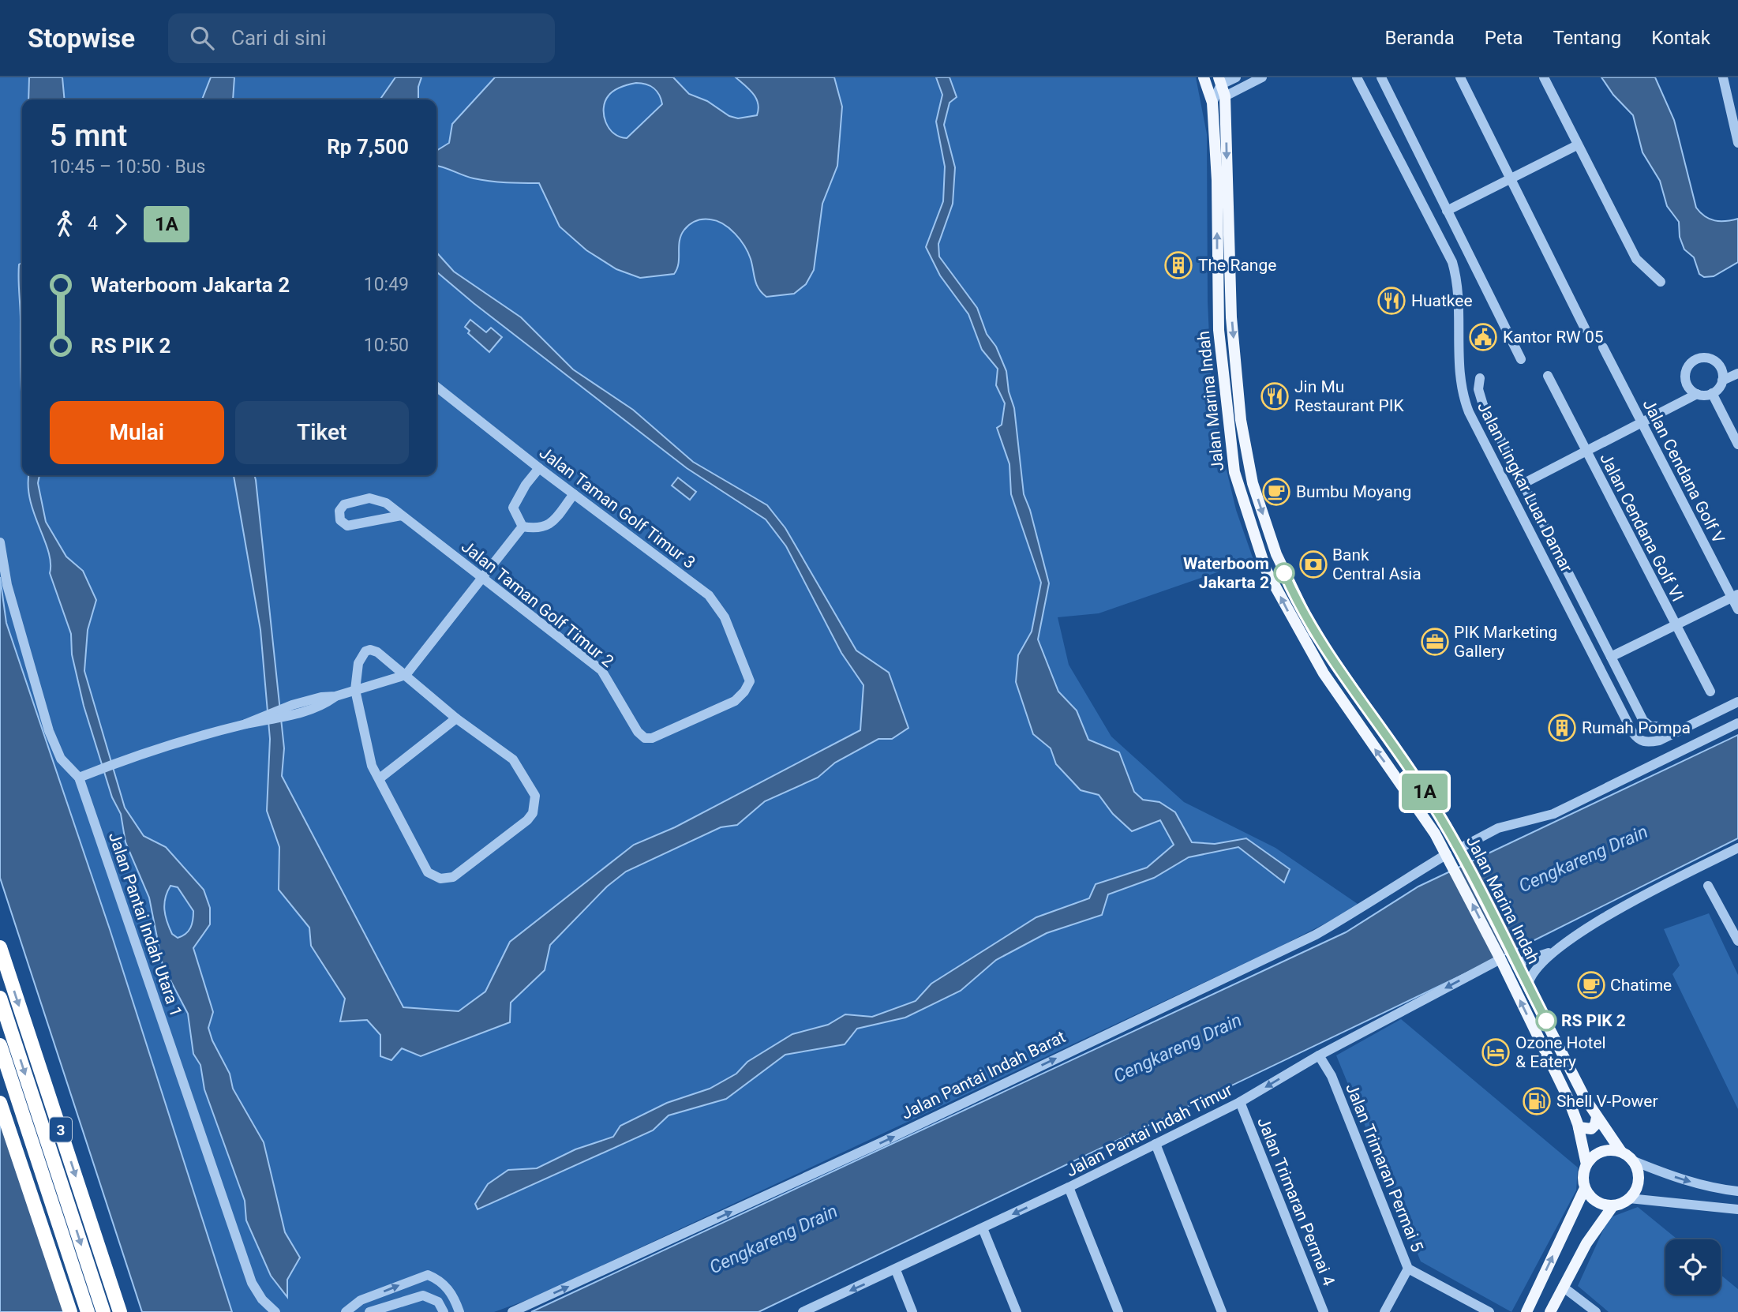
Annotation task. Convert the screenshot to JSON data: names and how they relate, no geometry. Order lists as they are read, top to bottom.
{
  "streets": {
    "highway": ["3"],
    "main road": ["Jalan Marina Indah", "Jalan Pantai Indah Barat"],
    "street": [
      "Jalan Cendana Golf V",
      "Jalan Lingkar Luar Damar",
      "Jalan Taman Golf Timur 3",
      "Jalan Cendana Golf VI",
      "Jalan Taman Golf Timur 2",
      "Jalan Pantai Indah Utara 1",
      "Jalan Pantai Indah Timur",
      "Jalan Trimaran Permai 5",
      "Jalan Trimaran Permai 4"
    ]
  },
  "crossings": [
    ["Jalan Marina Indah", "Jalan Pantai Indah Barat"],
    ["Jalan Marina Indah", "Jalan Pantai Indah Timur"],
    ["Jalan Taman Golf Timur 3", "Jalan Taman Golf Timur 2"],
    ["Jalan Pantai Indah Timur", "Jalan Trimaran Permai 5"],
    ["Jalan Pantai Indah Timur", "Jalan Trimaran Permai 4"]
  ],
  "one_way": ["Jalan Pantai Indah Barat", "Jalan Pantai Indah Timur"],
  "water": ["Cengkareng Drain"],
  "places": {
    "building": ["The Range", "Rumah Pompa"],
    "restaurant": ["Huatkee", "Jin Mu Restaurant PIK"],
    "public building": ["Kantor RW 05"],
    "cafe": ["Bumbu Moyang", "Chatime"],
    "bank": ["Bank Central Asia"],
    "other": ["Waterboom Jakarta 2", "RS PIK 2"],
    "office": ["PIK Marketing Gallery"],
    "hotel": ["Ozone Hotel & Eatery"],
    "fuel station": ["Shell V-Power"]
  },
  "lines": ["bus line 1A"],
  "page": {
    "header": "Stopwise",
    "search": "Cari di sini",
    "nav": [
      "Beranda",
      "Peta",
      "Tentang",
      "Kontak"
    ],
    "on_map": "1A",
    "heading": ["5 mnt", "10:45 – 10:50 · Bus", "Rp 7,500"],
    "legs": ["4", "1A"],
    "list": [
      {
        "name": "Waterboom Jakarta 2",
        "value": "10:49"
      },
      {
        "name": "RS PIK 2",
        "value": "10:50"
      }
    ],
    "buttons": ["Mulai", "Tiket"]
  }
}
